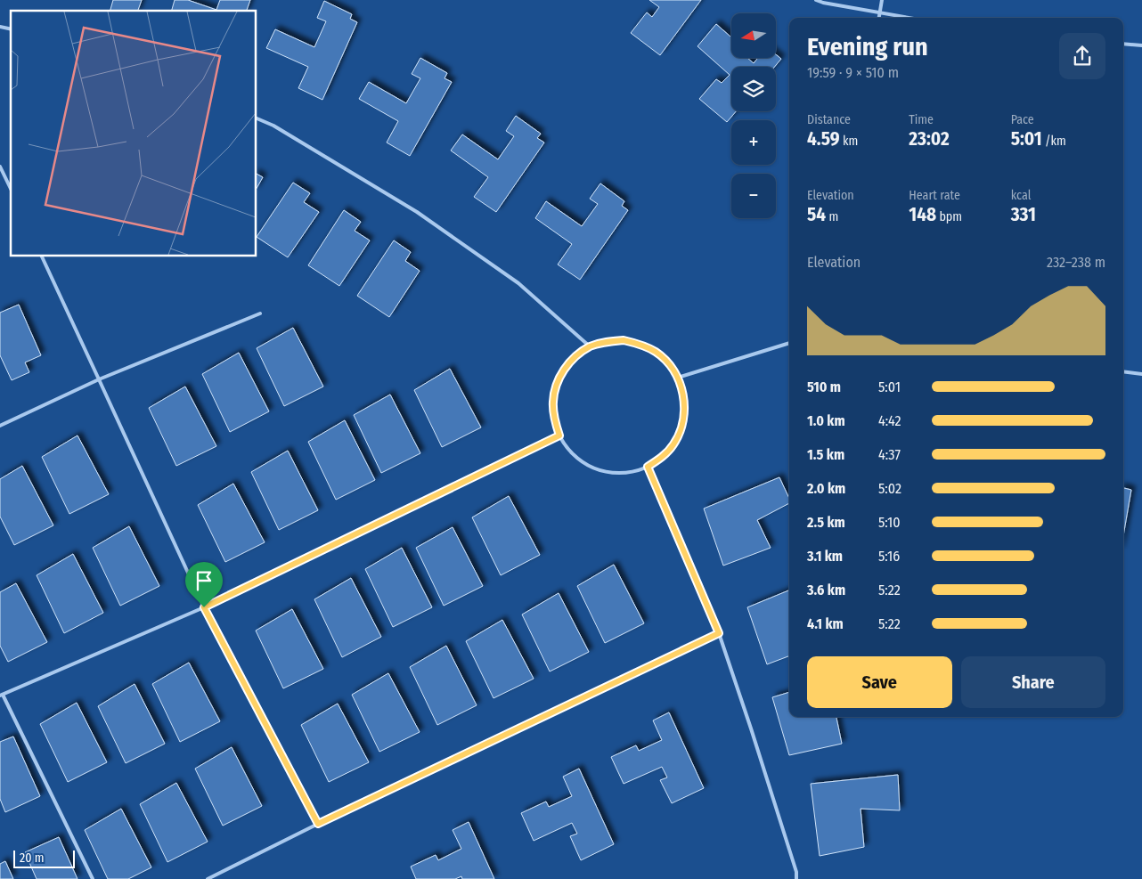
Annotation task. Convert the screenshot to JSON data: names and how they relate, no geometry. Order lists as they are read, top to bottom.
{
  "scale_bar": "20 m",
  "north": "left",
  "page": {
    "map_buttons": ["+", "−"],
    "heading": ["Evening run", "19:59 · 9 × 510 m"],
    "stats": [
      ["Distance", "4.59 km"],
      ["Time", "23:02"],
      ["Pace", "5:01 /km"],
      ["Elevation", "54 m"],
      ["Heart rate", "148 bpm"],
      ["kcal", "331"]
    ],
    "chart": ["Elevation", "232–238 m"],
    "list": [
      {
        "name": "510 m",
        "note": "5:01"
      },
      {
        "name": "1.0 km",
        "note": "4:42"
      },
      {
        "name": "1.5 km",
        "note": "4:37"
      },
      {
        "name": "2.0 km",
        "note": "5:02"
      },
      {
        "name": "2.5 km",
        "note": "5:10"
      },
      {
        "name": "3.1 km",
        "note": "5:16"
      },
      {
        "name": "3.6 km",
        "note": "5:22"
      },
      {
        "name": "4.1 km",
        "note": "5:22"
      }
    ],
    "buttons": ["Save", "Share"],
    "scale": "20 m"
  }
}
